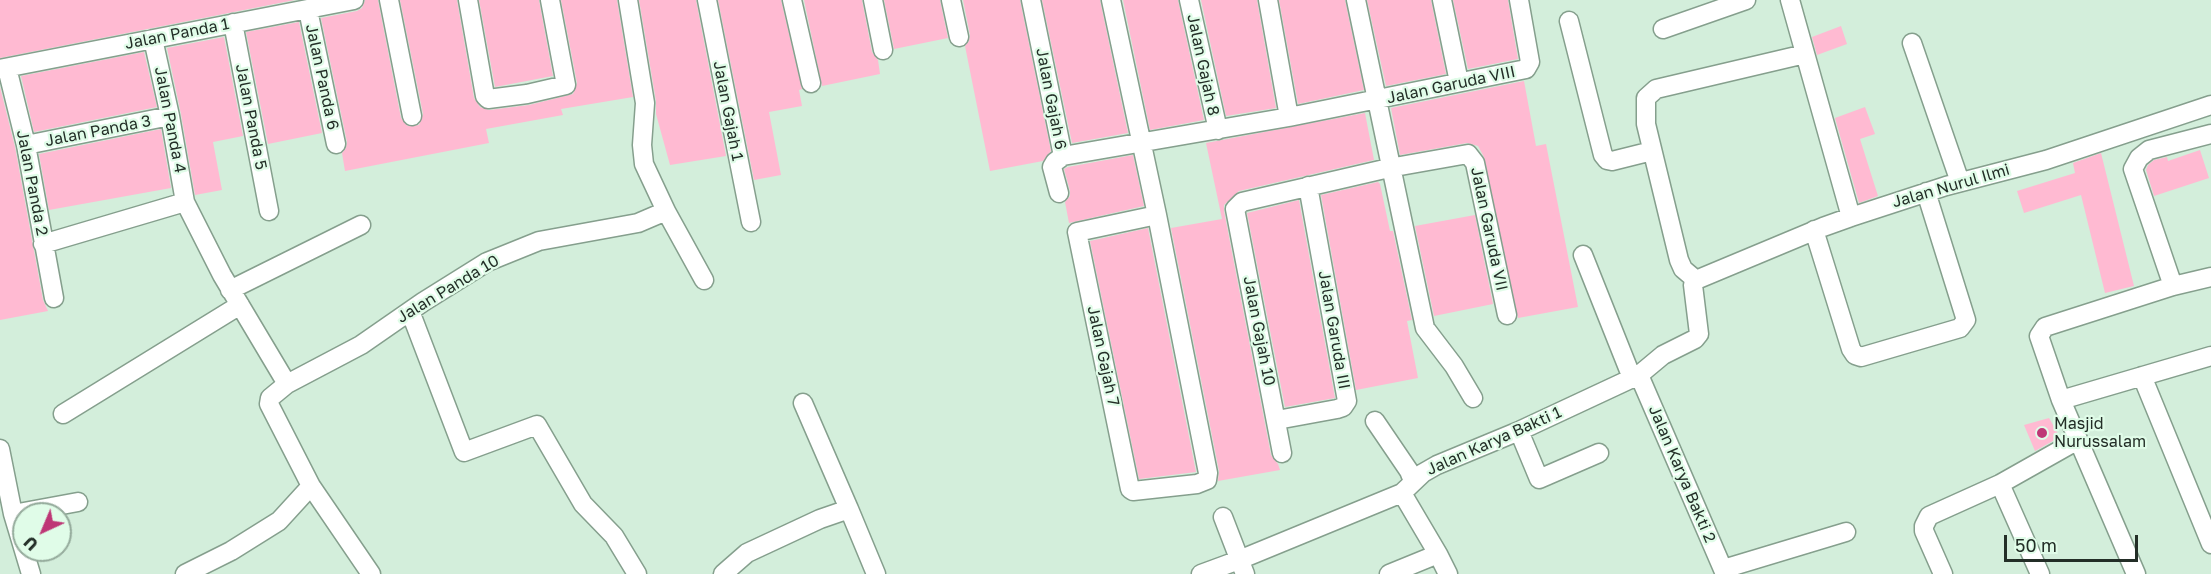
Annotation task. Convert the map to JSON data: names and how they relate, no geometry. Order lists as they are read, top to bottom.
{
  "streets": {
    "street": [
      "Jalan Panda 1",
      "Jalan Gajah 8",
      "Jalan Panda 6",
      "Jalan Garuda VIII",
      "Jalan Gajah 6",
      "Jalan Gajah 1",
      "Jalan Panda 5",
      "Jalan Panda 4",
      "Jalan Panda 3",
      "Jalan Panda 2",
      "Jalan Nurul Ilmi",
      "Jalan Garuda VII",
      "Jalan Panda 10",
      "Jalan Garuda III",
      "Jalan Gajah 10",
      "Jalan Gajah 7",
      "Jalan Karya Bakti 1",
      "Jalan Karya Bakti 2"
    ]
  },
  "crossings": [
    ["Jalan Panda 1", "Jalan Panda 6"],
    ["Jalan Panda 1", "Jalan Panda 5"],
    ["Jalan Panda 1", "Jalan Panda 4"],
    ["Jalan Panda 1", "Jalan Panda 2"],
    ["Jalan Gajah 8", "Jalan Garuda VIII"],
    ["Jalan Garuda VIII", "Jalan Gajah 6"],
    ["Jalan Panda 4", "Jalan Panda 3"],
    ["Jalan Panda 4", "Jalan Panda 10"],
    ["Jalan Panda 3", "Jalan Panda 2"],
    ["Jalan Nurul Ilmi", "Jalan Karya Bakti 1"],
    ["Jalan Garuda III", "Jalan Gajah 10"],
    ["Jalan Karya Bakti 1", "Jalan Karya Bakti 2"]
  ],
  "places": ["Masjid Nurussalam"],
  "scale_bar": "50 m",
  "north": "bottom left"
}
